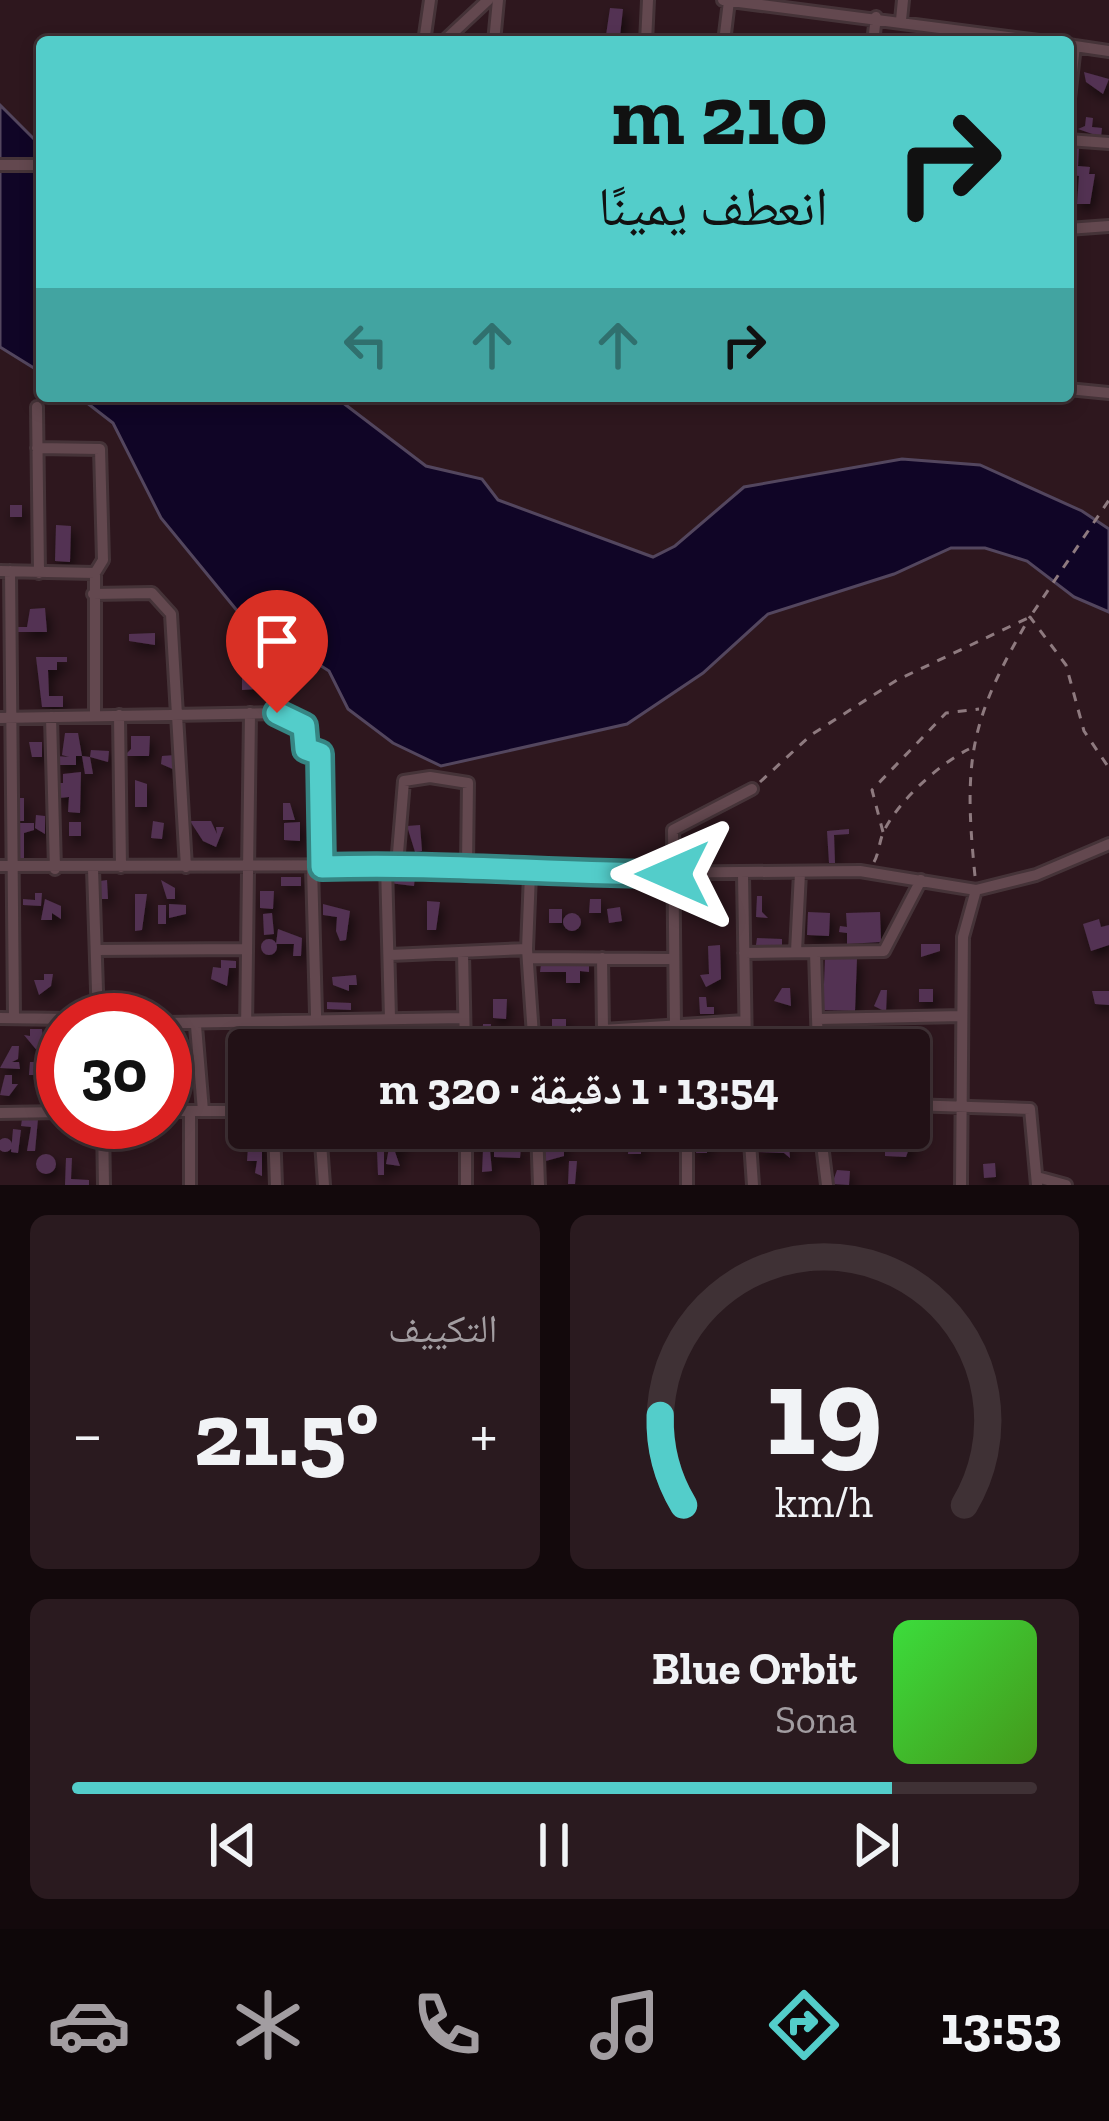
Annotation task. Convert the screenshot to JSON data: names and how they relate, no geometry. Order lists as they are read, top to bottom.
{
  "page": {
    "turn": ["210 m", "انعطف يمينًا"],
    "limit": "30",
    "trip": "13:54 · 1 دقيقة · 320 m",
    "tile": "التكييف",
    "heat": ["−", "21.5°", "+"],
    "song": ["Blue Orbit", "Sona"],
    "tabs": "13:53",
    "gauge": ["19", "km/h"]
  }
}
